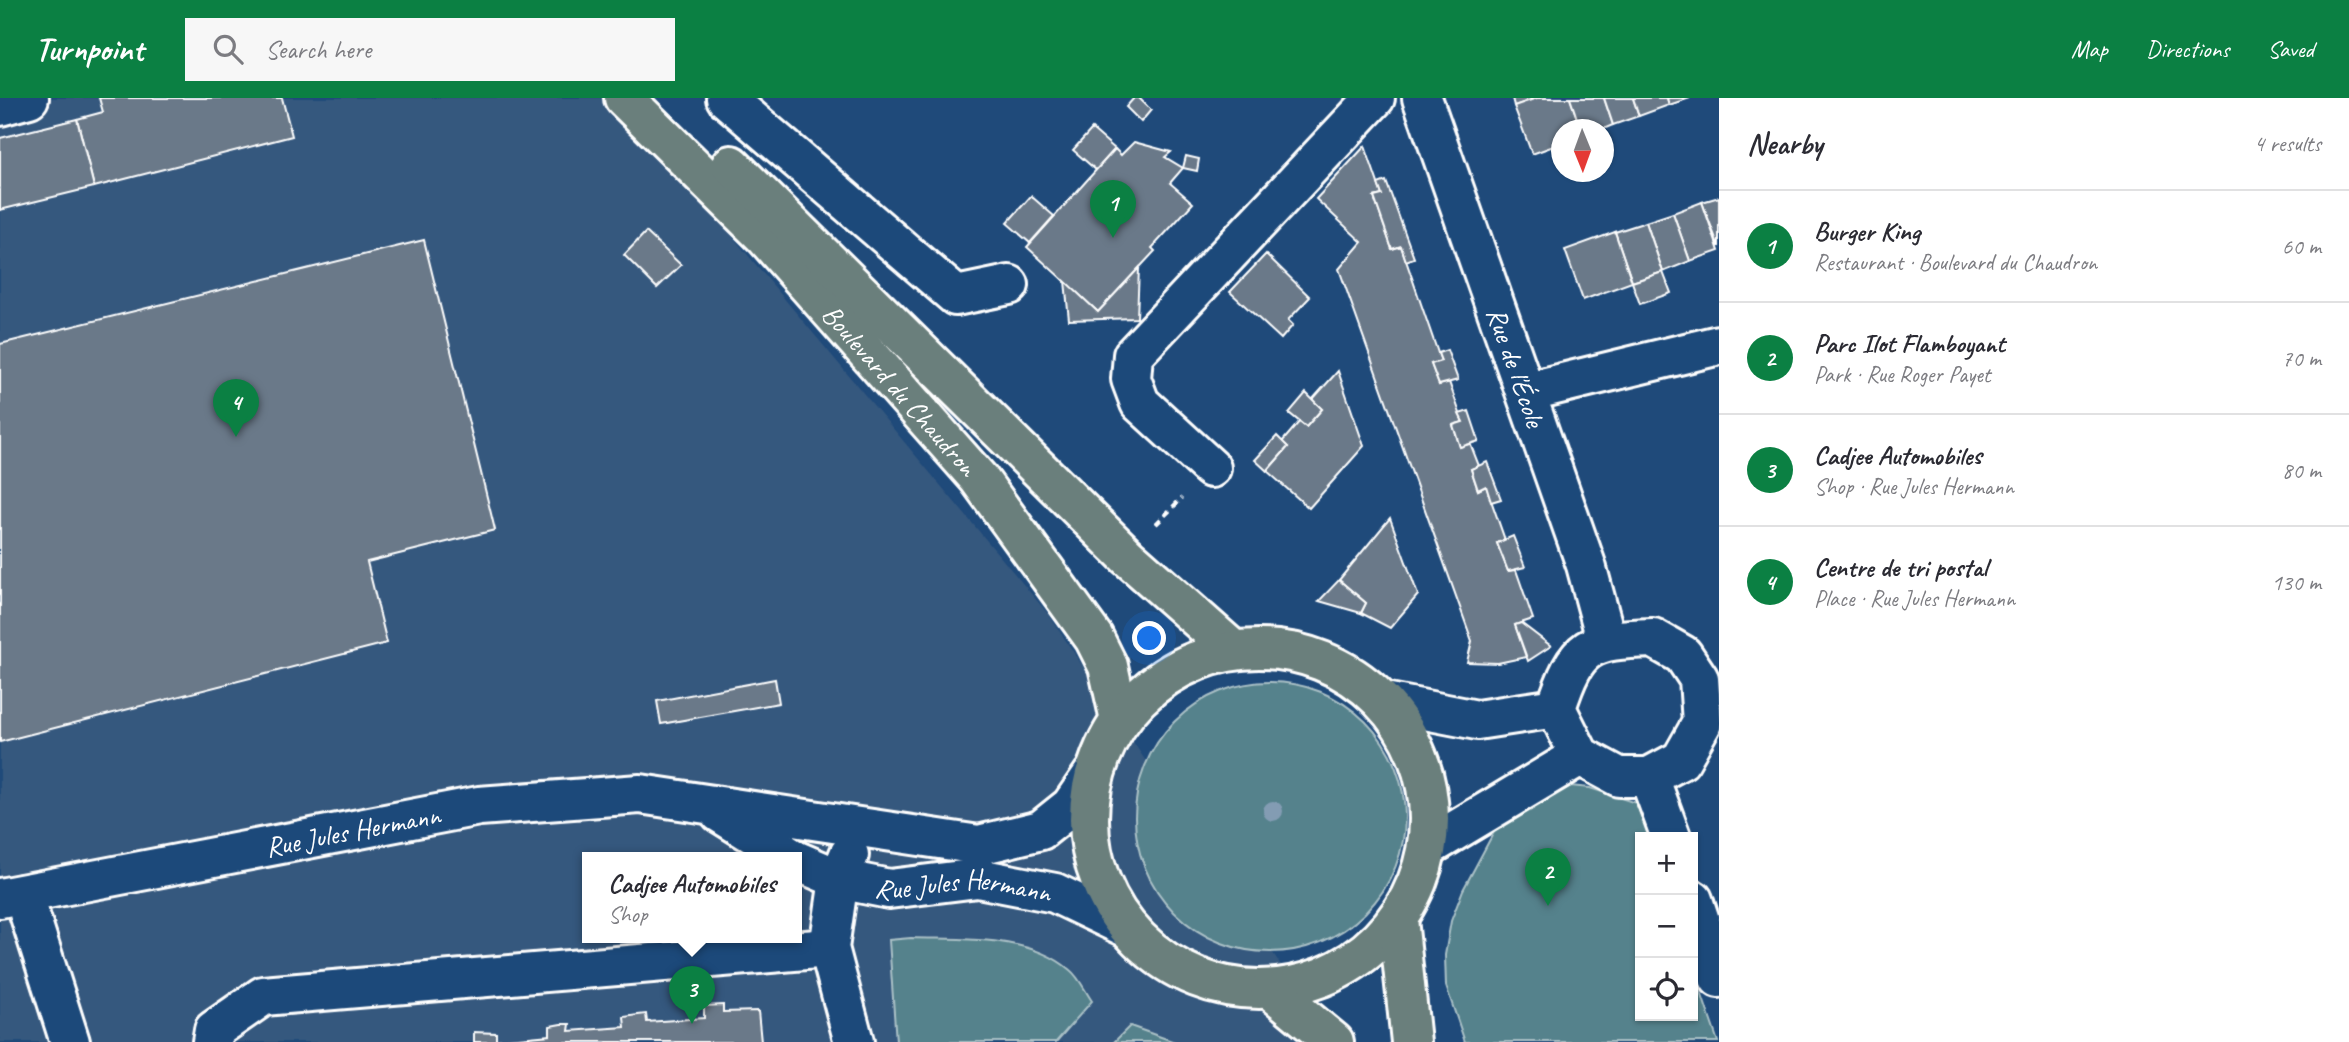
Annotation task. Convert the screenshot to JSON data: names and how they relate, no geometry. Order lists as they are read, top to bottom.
{
  "streets": {
    "main road": ["Boulevard du Chaudron"],
    "street": ["Rue de l'École", "Rue Jules Hermann"]
  },
  "north": "bottom",
  "page": {
    "header": "Turnpoint",
    "search": "Search here",
    "nav": ["Map", "Directions", "Saved"],
    "heading": ["Nearby", "4 results"],
    "pins": [
      "1",
      "4",
      "2",
      "3"
    ],
    "list": [
      {
        "mark": "1",
        "name": "Burger King",
        "note": "Restaurant · Boulevard du Chaudron",
        "value": "60 m"
      },
      {
        "mark": "2",
        "name": "Parc Ilot Flamboyant",
        "note": "Park · Rue Roger Payet",
        "value": "70 m"
      },
      {
        "mark": "3",
        "name": "Cadjee Automobiles",
        "note": "Shop · Rue Jules Hermann",
        "value": "80 m"
      },
      {
        "mark": "4",
        "name": "Centre de tri postal",
        "note": "Place · Rue Jules Hermann",
        "value": "130 m"
      }
    ],
    "map_buttons": ["+", "−"],
    "popup": ["Cadjee Automobiles", "Shop"]
  }
}
